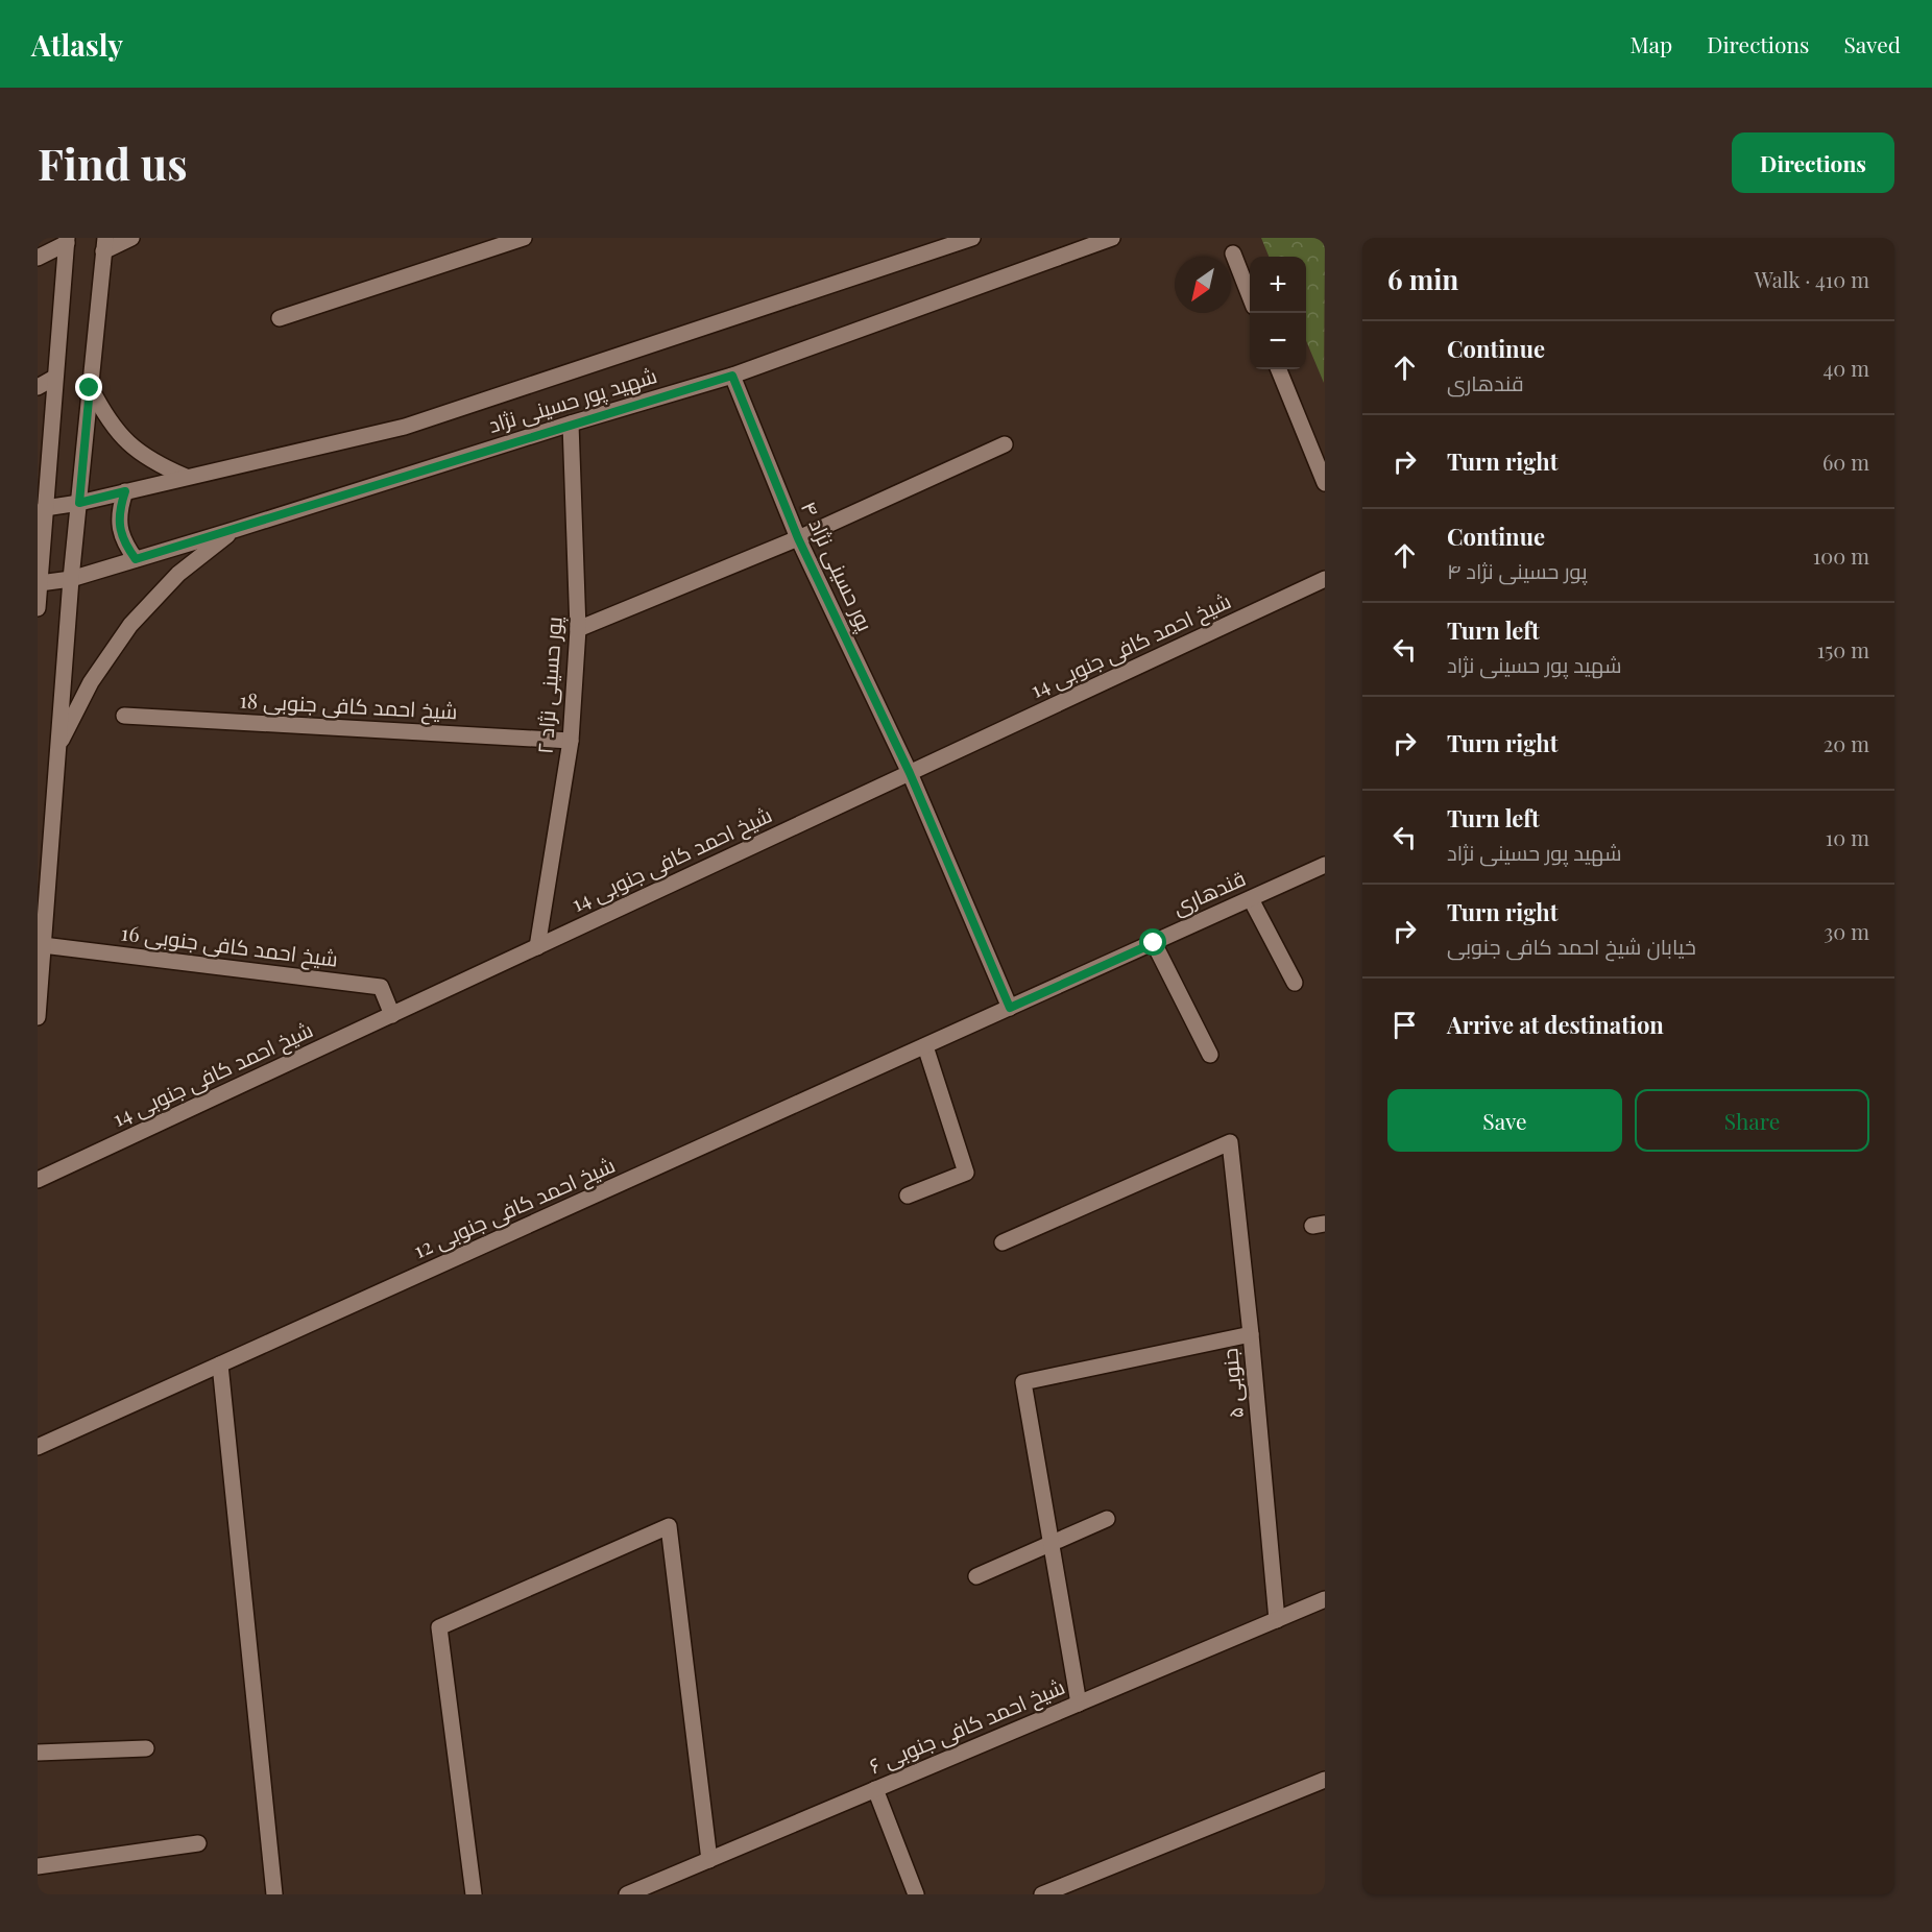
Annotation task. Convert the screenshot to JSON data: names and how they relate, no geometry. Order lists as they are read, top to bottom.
{
  "streets": {
    "street": [
      "شهید پور حسینی نژاد",
      "پور حسینی نژاد ۴",
      "شیخ احمد کافی جنوبی 14",
      "پور حسینی نژاد ۲",
      "شیخ احمد کافی جنوبی 18",
      "قندهاری",
      "شیخ احمد کافی جنوبی 16",
      "شیخ احمد کافی جنوبی 12",
      "جنوبی ۵",
      "شیخ احمد کافی جنوبی ۶"
    ]
  },
  "crossings": [
    ["شهید پور حسینی نژاد", "پور حسینی نژاد ۴"],
    ["شهید پور حسینی نژاد", "پور حسینی نژاد ۲"],
    ["پور حسینی نژاد ۴", "شیخ احمد کافی جنوبی 14"],
    ["پور حسینی نژاد ۴", "قندهاری"],
    ["پور حسینی نژاد ۴", "شیخ احمد کافی جنوبی 12"],
    ["شیخ احمد کافی جنوبی 14", "پور حسینی نژاد ۲"],
    ["شیخ احمد کافی جنوبی 14", "شیخ احمد کافی جنوبی 16"],
    ["پور حسینی نژاد ۲", "شیخ احمد کافی جنوبی 18"],
    ["قندهاری", "شیخ احمد کافی جنوبی 12"],
    ["جنوبی ۵", "شیخ احمد کافی جنوبی ۶"]
  ],
  "north": "bottom left",
  "page": {
    "header": "Atlasly",
    "nav": ["Map", "Directions", "Saved"],
    "buttons": [
      "Directions",
      ["Save", "Share"]
    ],
    "title": "Find us",
    "heading": ["6 min", "Walk · 410 m"],
    "map_buttons": ["+", "−"],
    "list": [
      ["Continue", "قندهاری", "40 m"],
      ["Turn right", "60 m"],
      ["Continue", "پور حسینی نژاد ۴", "100 m"],
      ["Turn left", "شهید پور حسینی نژاد", "150 m"],
      ["Turn right", "20 m"],
      ["Turn left", "شهید پور حسینی نژاد", "10 m"],
      ["Turn right", "خیابان شیخ احمد کافی جنوبی", "30 m"],
      "Arrive at destination"
    ]
  }
}
